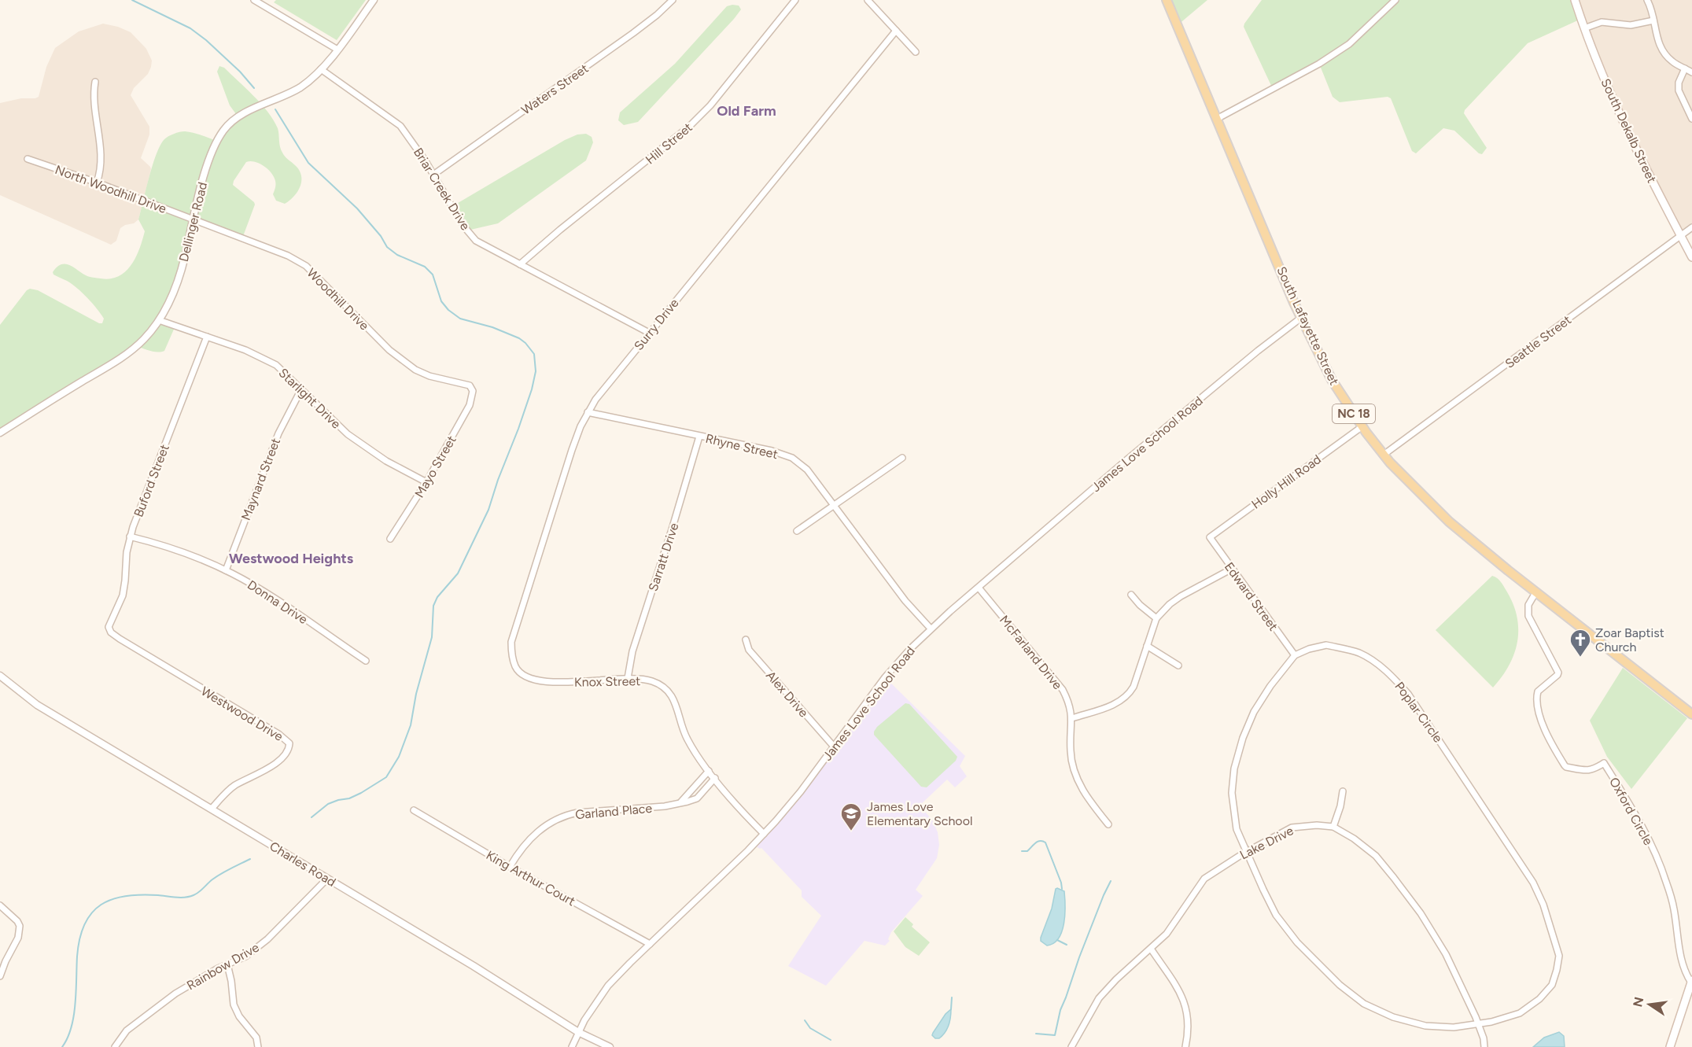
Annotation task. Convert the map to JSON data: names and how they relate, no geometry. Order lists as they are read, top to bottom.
{
  "streets": {
    "main road": ["South Dekalb Street", "South Lafayette Street", "NC 18"],
    "street": [
      "Waters Street",
      "Hill Street",
      "North Woodhill Drive",
      "Briar Creek Drive",
      "Dellinger Road",
      "Woodhill Drive",
      "Surry Drive",
      "Seattle Street",
      "Starlight Drive",
      "James Love School Road",
      "Rhyne Street",
      "Mayo Street",
      "Maynard Street",
      "Buford Street",
      "Holly Hill Road",
      "Sarratt Drive",
      "Edward Street",
      "Donna Drive",
      "McFarland Drive",
      "Knox Street",
      "Alex Drive",
      "Poplar Circle",
      "Westwood Drive",
      "Garland Place",
      "Oxford Circle",
      "Lake Drive",
      "Charles Road",
      "King Arthur Court",
      "Rainbow Drive"
    ]
  },
  "crossings": [
    ["Waters Street", "Briar Creek Drive"],
    ["South Dekalb Street", "Seattle Street"],
    ["Hill Street", "Briar Creek Drive"],
    ["North Woodhill Drive", "Dellinger Road"],
    ["North Woodhill Drive", "Woodhill Drive"],
    ["Briar Creek Drive", "Dellinger Road"],
    ["Briar Creek Drive", "Surry Drive"],
    ["Dellinger Road", "Woodhill Drive"],
    ["Dellinger Road", "Starlight Drive"],
    ["Woodhill Drive", "Mayo Street"],
    ["Surry Drive", "Rhyne Street"],
    ["Surry Drive", "Knox Street"],
    ["South Lafayette Street", "Seattle Street"],
    ["South Lafayette Street", "James Love School Road"],
    ["South Lafayette Street", "Holly Hill Road"],
    ["South Lafayette Street", "Oxford Circle"],
    ["Starlight Drive", "Mayo Street"],
    ["Starlight Drive", "Maynard Street"],
    ["Starlight Drive", "Buford Street"],
    ["James Love School Road", "Rhyne Street"],
    ["James Love School Road", "McFarland Drive"],
    ["James Love School Road", "Knox Street"],
    ["James Love School Road", "Alex Drive"],
    ["James Love School Road", "Charles Road"],
    ["James Love School Road", "King Arthur Court"],
    ["Rhyne Street", "Sarratt Drive"],
    ["Maynard Street", "Donna Drive"],
    ["Buford Street", "Donna Drive"],
    ["Buford Street", "Westwood Drive"],
    ["Holly Hill Road", "Edward Street"],
    ["Sarratt Drive", "Knox Street"],
    ["Edward Street", "Poplar Circle"],
    ["Knox Street", "Garland Place"],
    ["Poplar Circle", "Lake Drive"],
    ["Westwood Drive", "Charles Road"],
    ["Garland Place", "King Arthur Court"],
    ["Charles Road", "Rainbow Drive"]
  ],
  "districts": ["Old Farm", "Westwood Heights"],
  "places": {
    "church": ["Zoar Baptist Church"],
    "school or university": ["James Love Elementary School"]
  },
  "north": "left"
}
